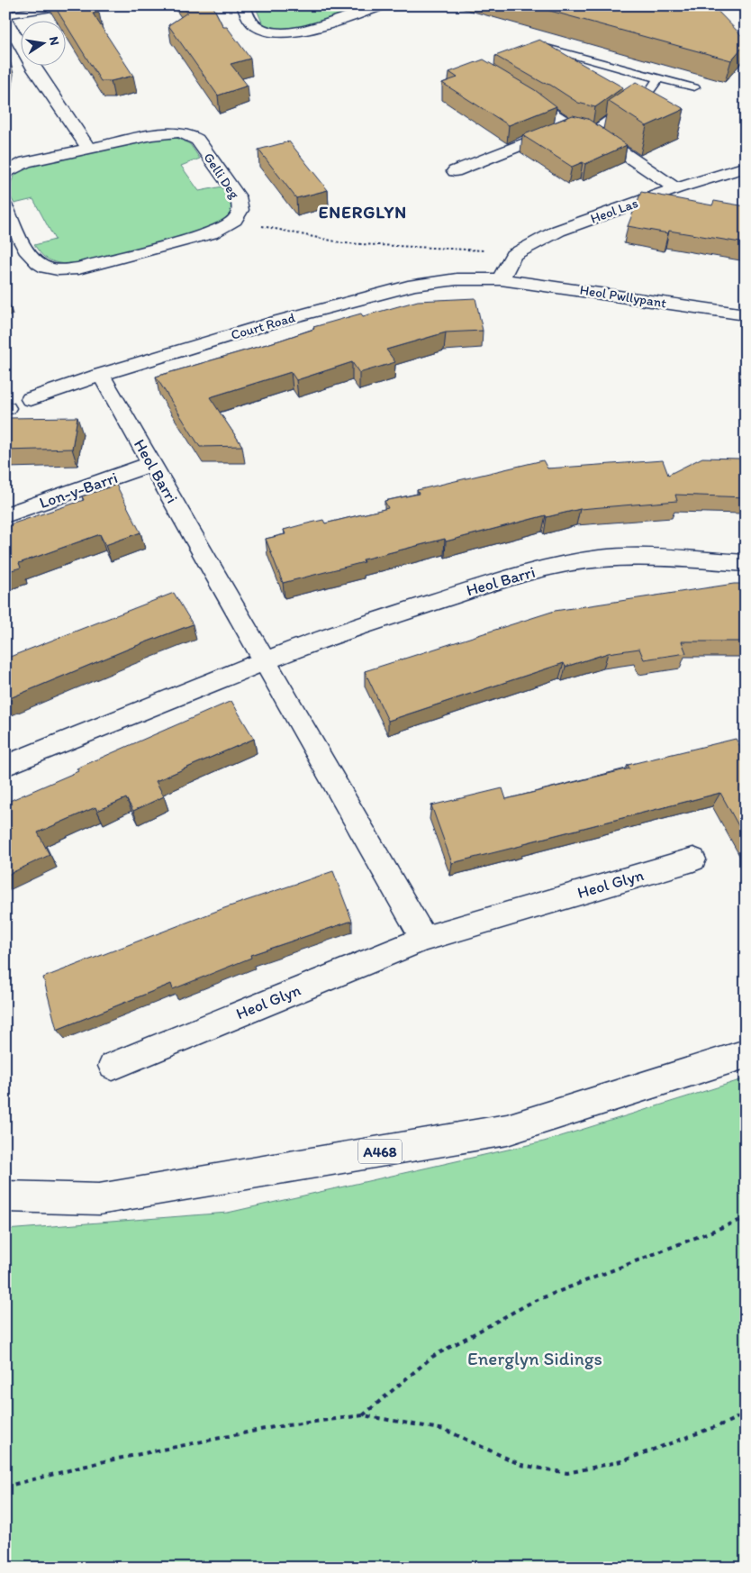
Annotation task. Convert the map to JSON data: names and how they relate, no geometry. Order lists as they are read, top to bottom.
{
  "streets": {
    "street": [
      "Gelli Deg",
      "Heol Las",
      "Heol Pwllypant",
      "Court Road",
      "Heol Barri",
      "Lon-y-Barri",
      "Heol Glyn",
      "A468"
    ]
  },
  "crossings": [
    ["Heol Las", "Heol Pwllypant"],
    ["Heol Las", "Court Road"],
    ["Heol Pwllypant", "Court Road"],
    ["Court Road", "Heol Barri"],
    ["Heol Barri", "Lon-y-Barri"]
  ],
  "districts": ["ENERGLYN"],
  "parks": ["Energlyn Sidings"],
  "north": "right"
}
